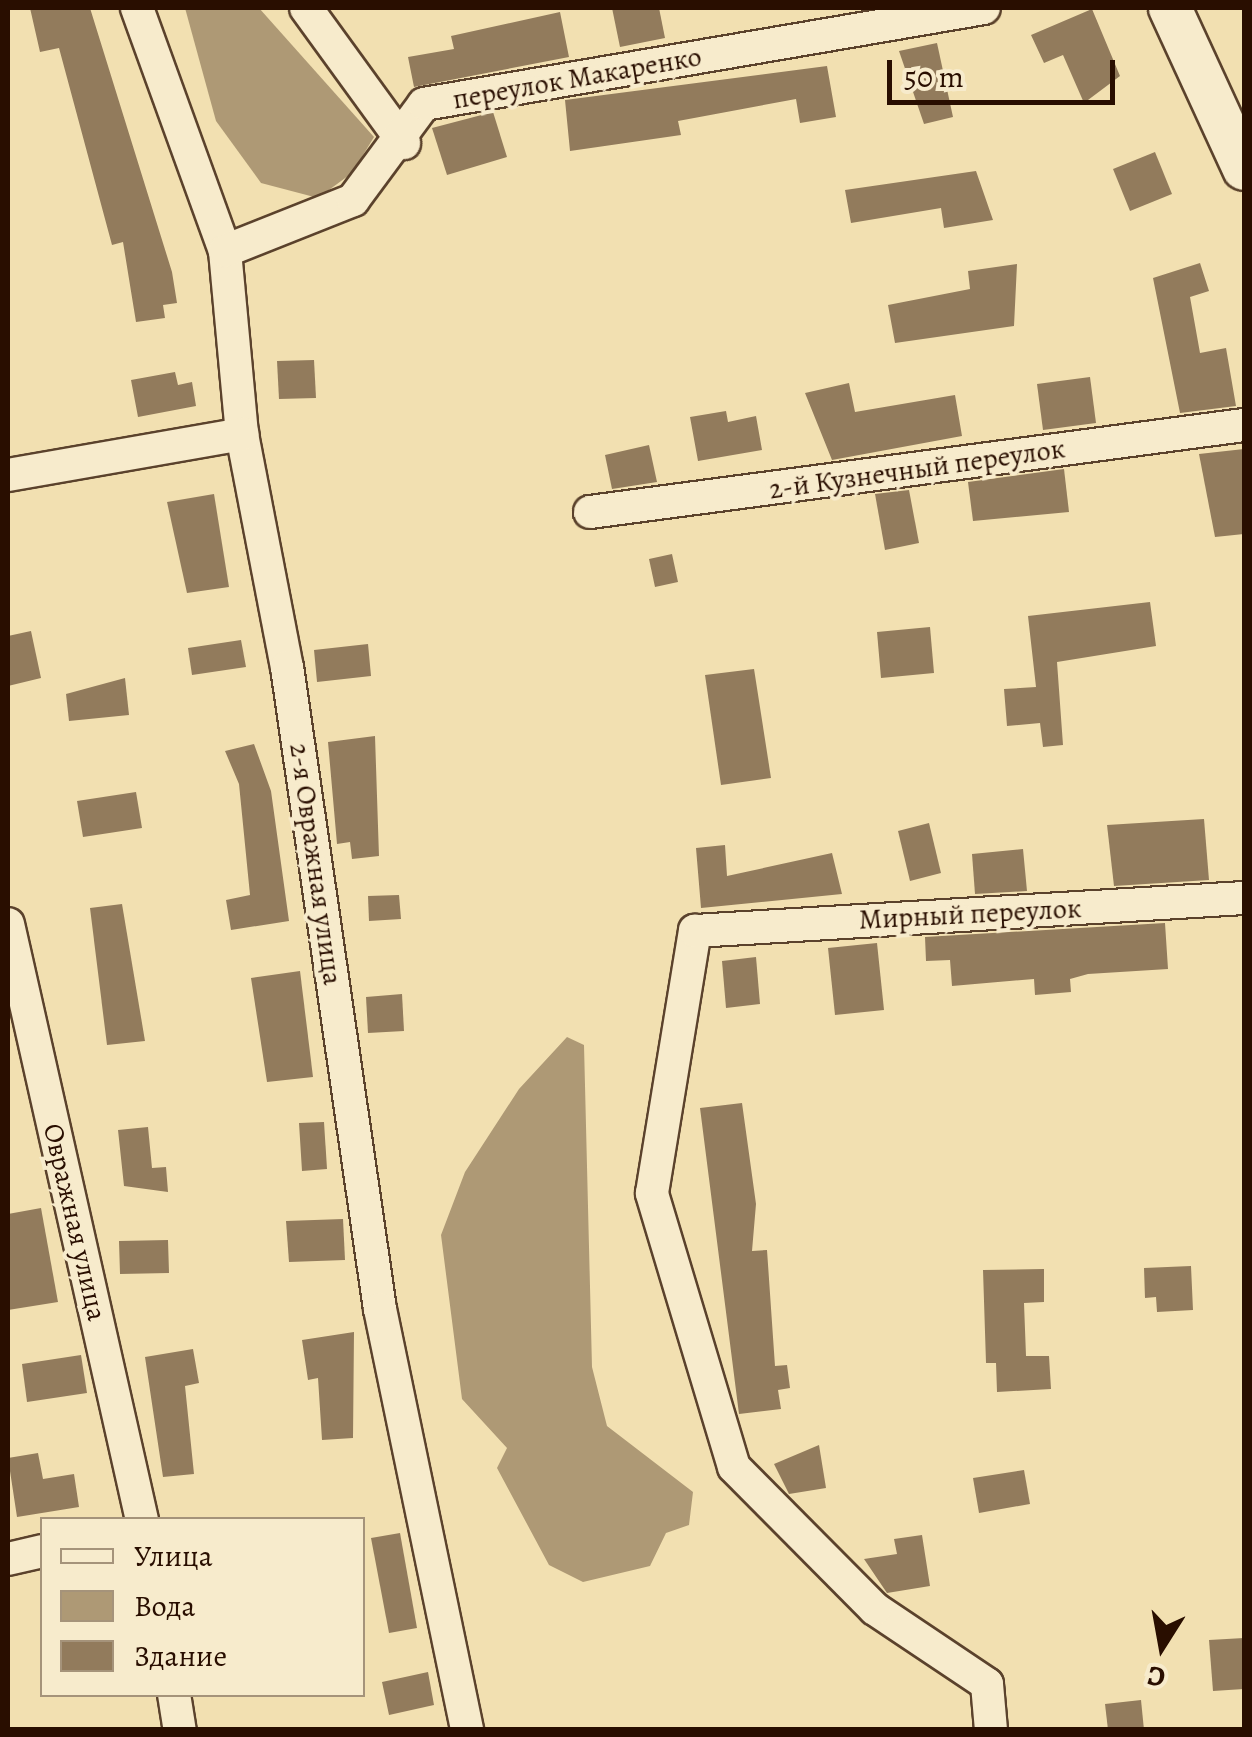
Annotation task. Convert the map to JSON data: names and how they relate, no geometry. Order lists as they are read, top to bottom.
{
  "streets": {
    "street": [
      "переулок Макаренко",
      "2-й Кузнечный переулок",
      "2-я Овражная улица",
      "Мирный переулок",
      "Овражная улица"
    ]
  },
  "crossings": [
    ["переулок Макаренко", "2-я Овражная улица"]
  ],
  "legend": ["Улица", "Вода", "Здание"],
  "scale_bar": "50 m",
  "north": "bottom"
}
